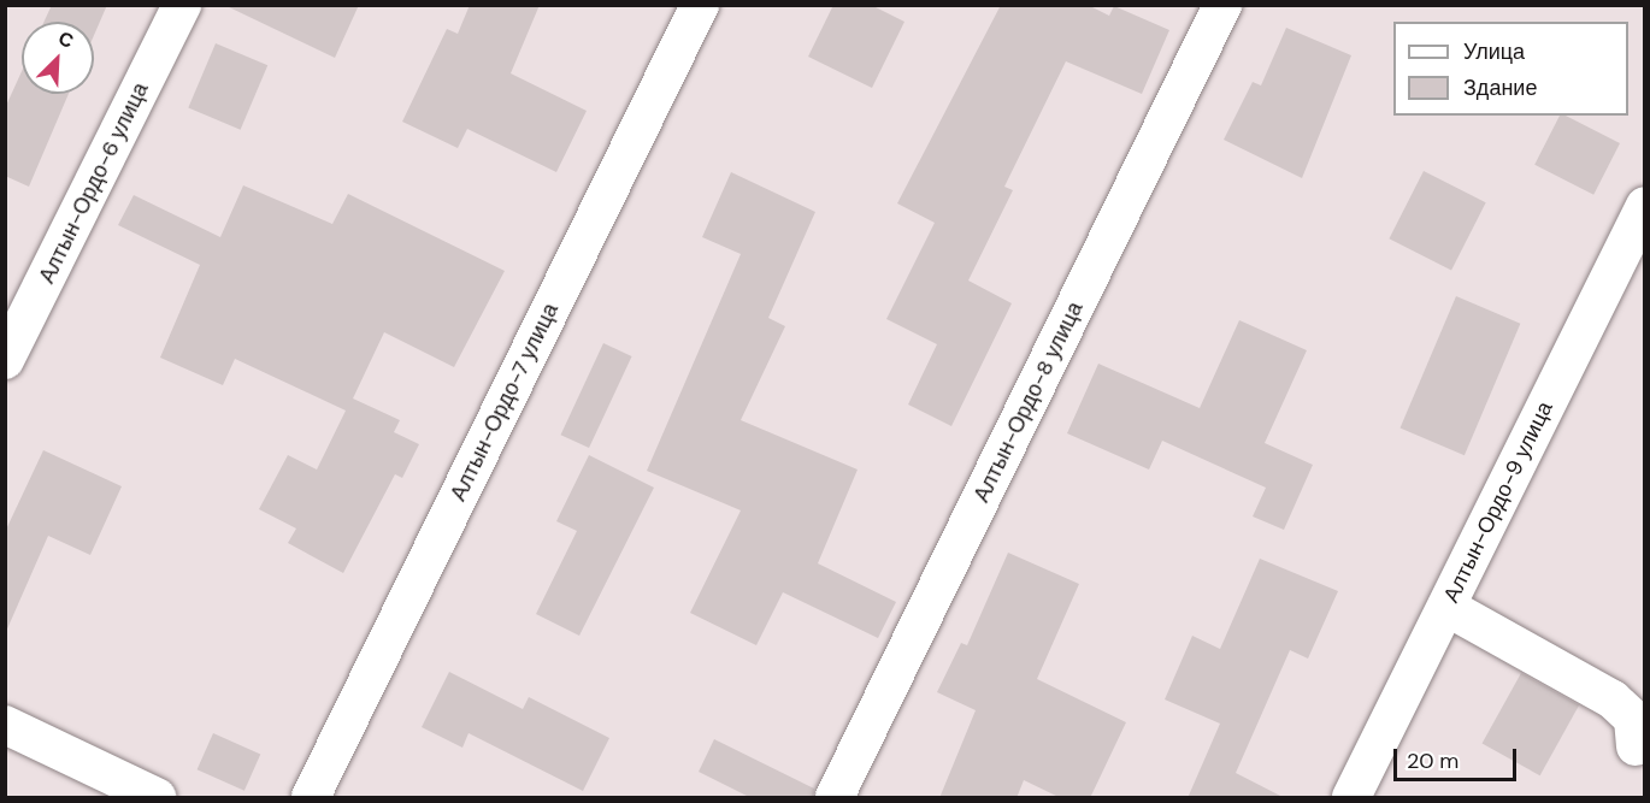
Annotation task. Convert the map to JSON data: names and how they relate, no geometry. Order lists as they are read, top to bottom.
{
  "streets": {
    "street": [
      "Алтын-Ордо-6 улица",
      "Алтын-Ордо-7 улица",
      "Алтын-Ордо-8 улица",
      "Алтын-Ордо-9 улица"
    ]
  },
  "legend": ["Улица", "Здание"],
  "scale_bar": "20 m",
  "north": "top right"
}
